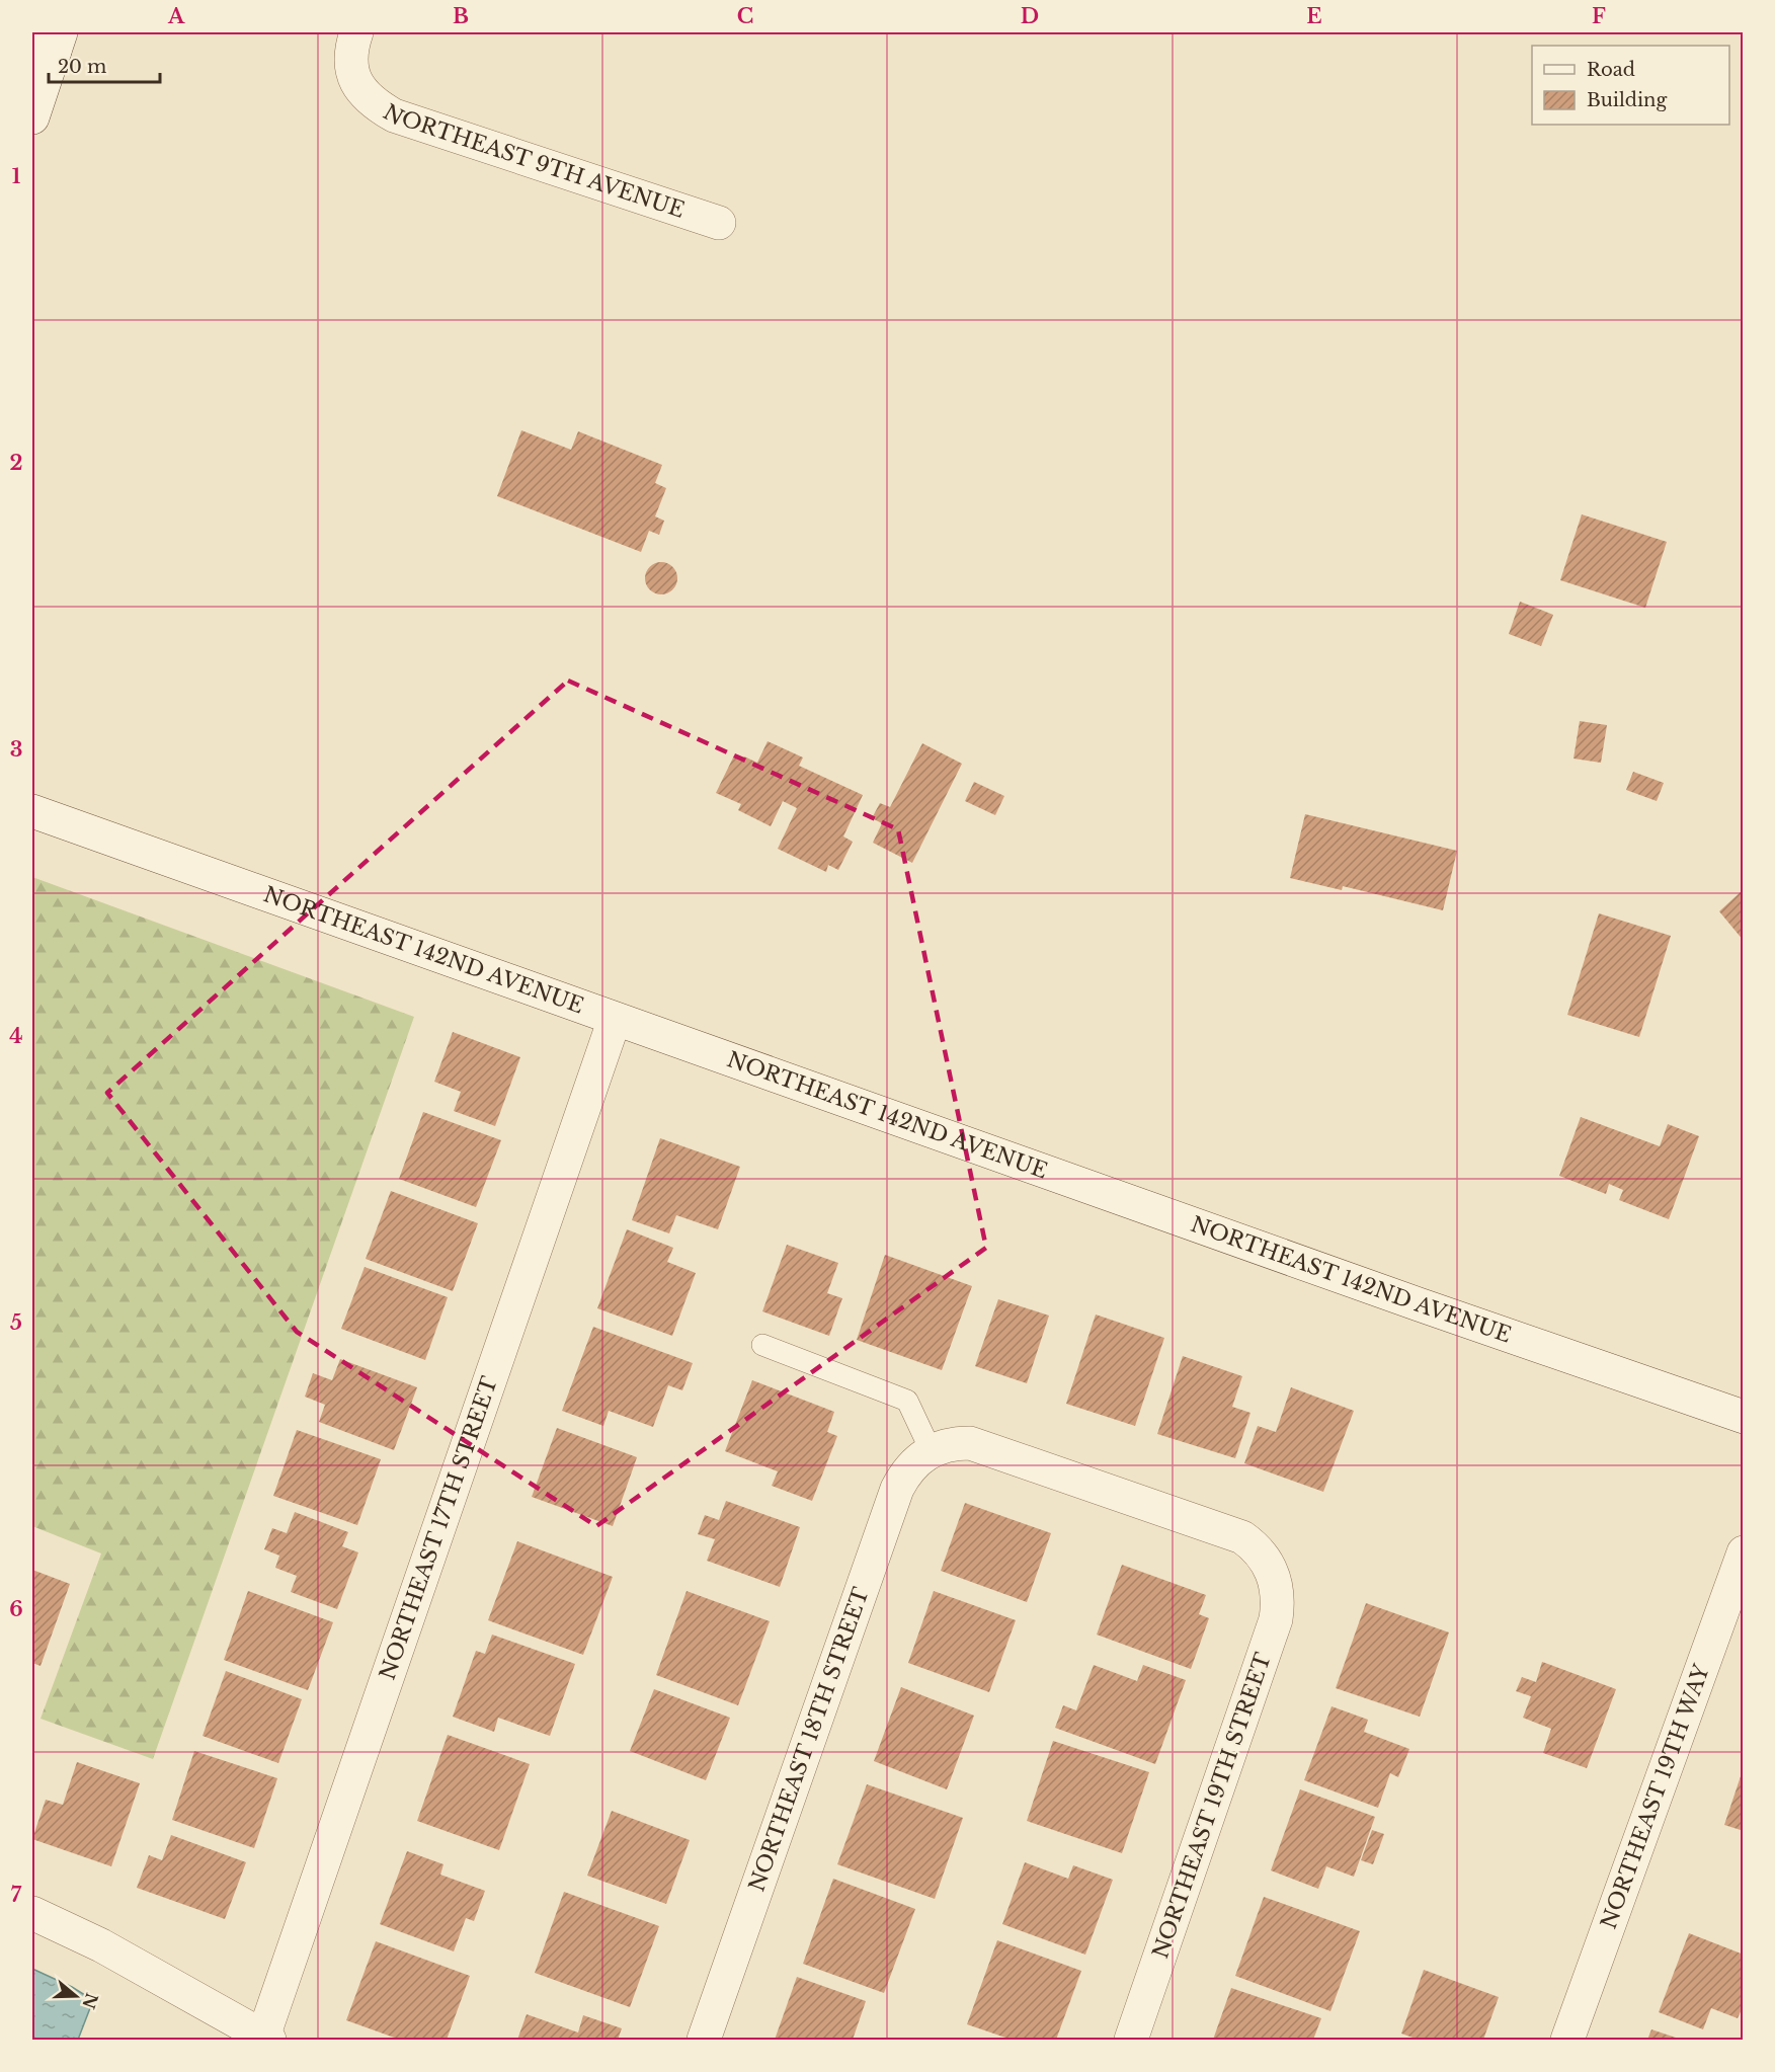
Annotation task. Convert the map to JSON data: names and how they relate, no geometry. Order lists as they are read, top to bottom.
{
  "streets": {
    "street": [
      "NORTHEAST 9TH AVENUE",
      "NORTHEAST 142ND AVENUE",
      "NORTHEAST 17TH STREET",
      "NORTHEAST 18TH STREET",
      "NORTHEAST 19TH WAY",
      "NORTHEAST 19TH STREET"
    ]
  },
  "crossings": [
    ["NORTHEAST 142ND AVENUE", "NORTHEAST 17TH STREET"],
    ["NORTHEAST 18TH STREET", "NORTHEAST 19TH STREET"]
  ],
  "legend": ["Road", "Building"],
  "scale_bar": "20 m",
  "north": "right",
  "grid": {
    "columns": [
      "A",
      "B",
      "C",
      "D",
      "E",
      "F"
    ],
    "rows": [
      "1",
      "2",
      "3",
      "4",
      "5",
      "6",
      "7"
    ]
  }
}
